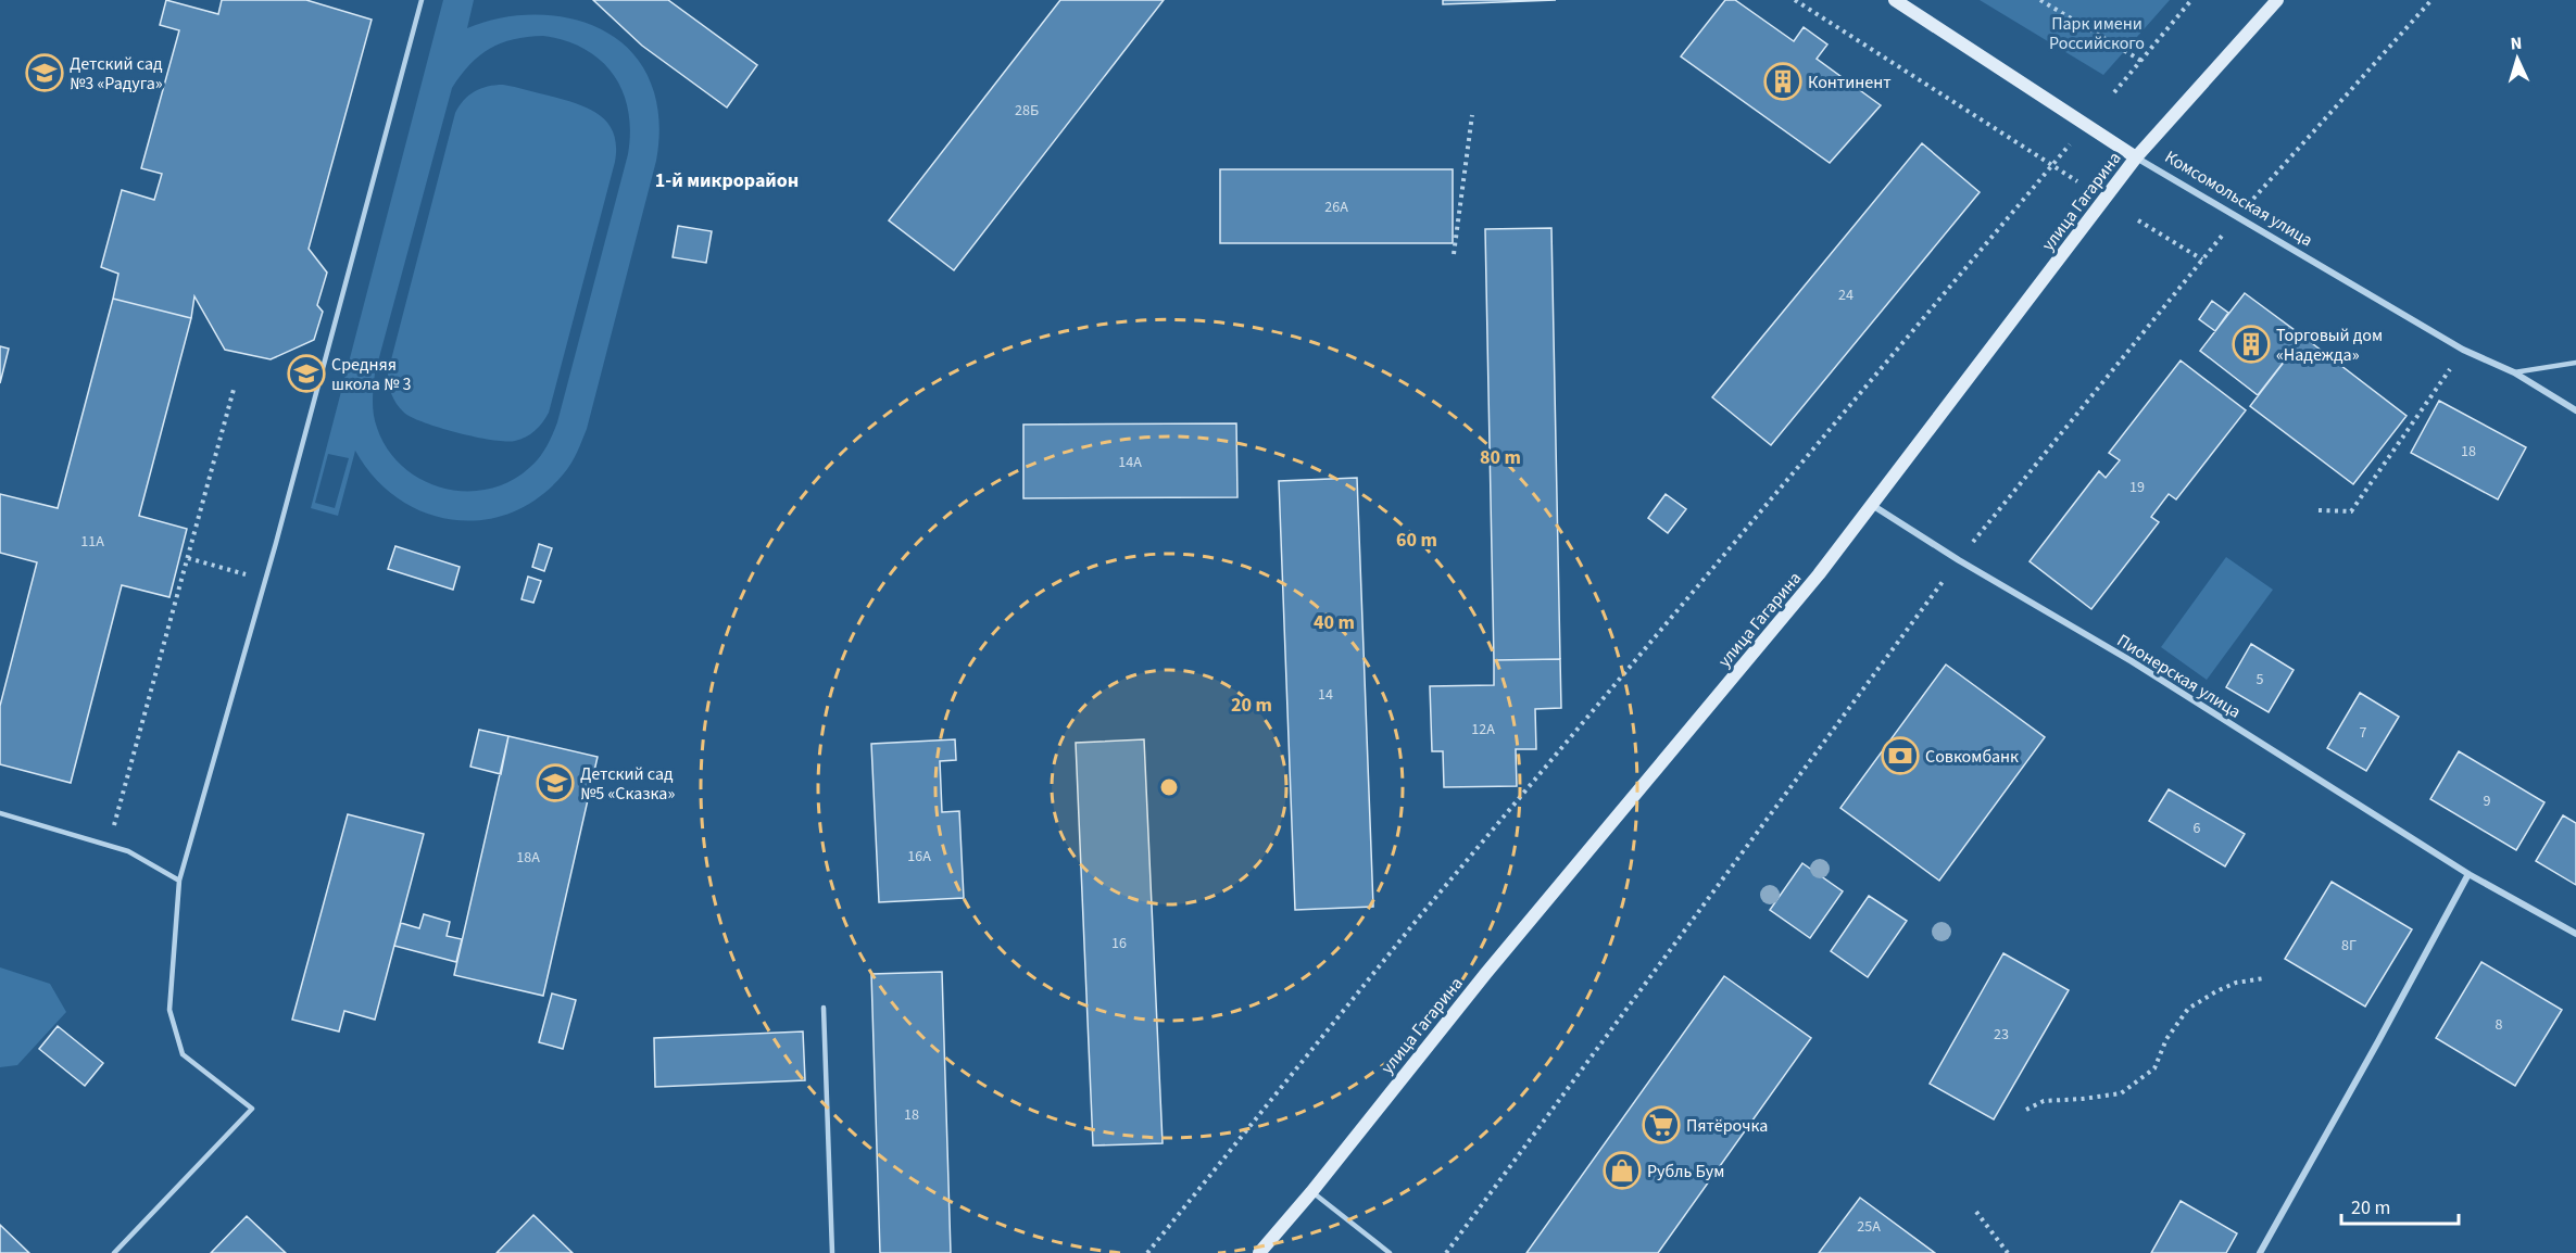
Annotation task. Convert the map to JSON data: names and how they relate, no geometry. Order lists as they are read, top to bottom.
{
  "streets": {
    "main road": ["Комсомольская улица", "улица Гагарина"],
    "street": ["Пионерская улица"]
  },
  "crossings": [
    ["Комсомольская улица", "улица Гагарина"],
    ["улица Гагарина", "Пионерская улица"]
  ],
  "districts": ["1-й микрорайон"],
  "parks": ["Парк имени Российского"],
  "places": {
    "school or university": ["Детский сад №3 «Радуга»", "Средняя школа № 3", "Детский сад №5 «Сказка»"],
    "building": ["Континент", "Торговый дом «Надежда»"],
    "bank": ["Совкомбанк"],
    "supermarket": ["Пятёрочка"],
    "shop": ["Рубль Бум"]
  },
  "house_numbers": [
    "28Б",
    "26А",
    "24",
    "18",
    "14А",
    "19",
    "11А",
    "5",
    "14",
    "12А",
    "7",
    "9",
    "6",
    "16А",
    "18А",
    "16",
    "8Г",
    "8",
    "23",
    "18",
    "25А"
  ],
  "scale_bar": "20 m",
  "north": "top",
  "rings": [
    "80 m",
    "60 m",
    "40 m",
    "20 m"
  ]
}
